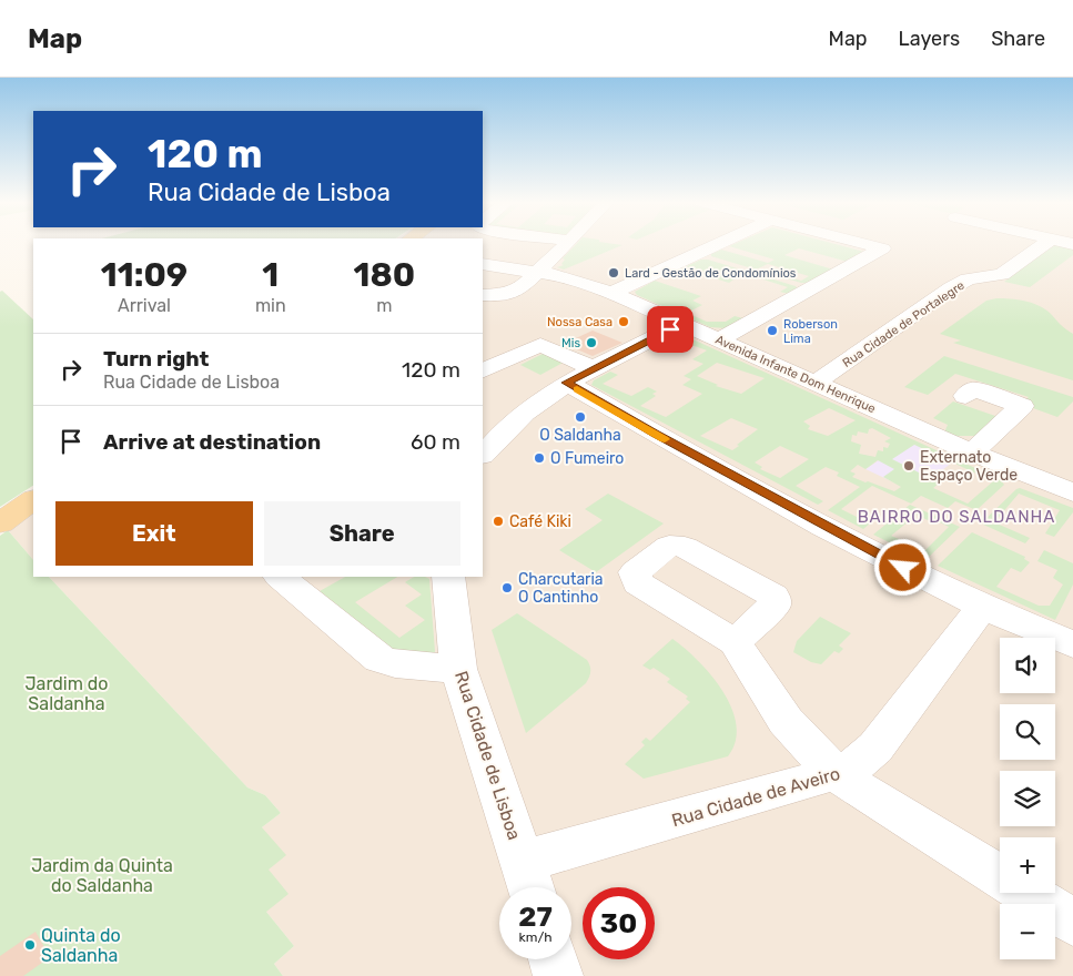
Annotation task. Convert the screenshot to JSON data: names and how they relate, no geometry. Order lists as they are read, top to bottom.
{
  "streets": {
    "street": [
      "Rua Cidade de Portalegre",
      "Avenida Infante Dom Henrique",
      "Rua Cidade de Lisboa",
      "Rua Cidade de Aveiro"
    ]
  },
  "crossings": [
    ["Rua Cidade de Portalegre", "Avenida Infante Dom Henrique"],
    ["Rua Cidade de Lisboa", "Rua Cidade de Aveiro"]
  ],
  "districts": ["BAIRRO DO SALDANHA"],
  "parks": ["Jardim do Saldanha", "Jardim da Quinta do Saldanha"],
  "places": [
    "Lard - Gestão de Condomínios",
    "Nossa Casa",
    "Roberson Lima",
    "Mis",
    "O Saldanha",
    "O Fumeiro",
    "Externato Espaço Verde",
    "Café Kiki",
    "Charcutaria O Cantinho",
    "Quinta do Saldanha"
  ],
  "page": {
    "header": "Map",
    "nav": ["Map", "Layers", "Share"],
    "turn": ["120 m", "Rua Cidade de Lisboa"],
    "eta": [
      "11:09",
      "Arrival",
      "1",
      "min",
      "180",
      "m"
    ],
    "list": [
      {
        "name": "Turn right",
        "note": "Rua Cidade de Lisboa",
        "value": "120 m"
      },
      {
        "name": "Arrive at destination",
        "value": "60 m"
      }
    ],
    "buttons": ["Exit", "Share"],
    "map_buttons": ["+", "−"],
    "speed": "27 km/h",
    "limit": "30"
  }
}
